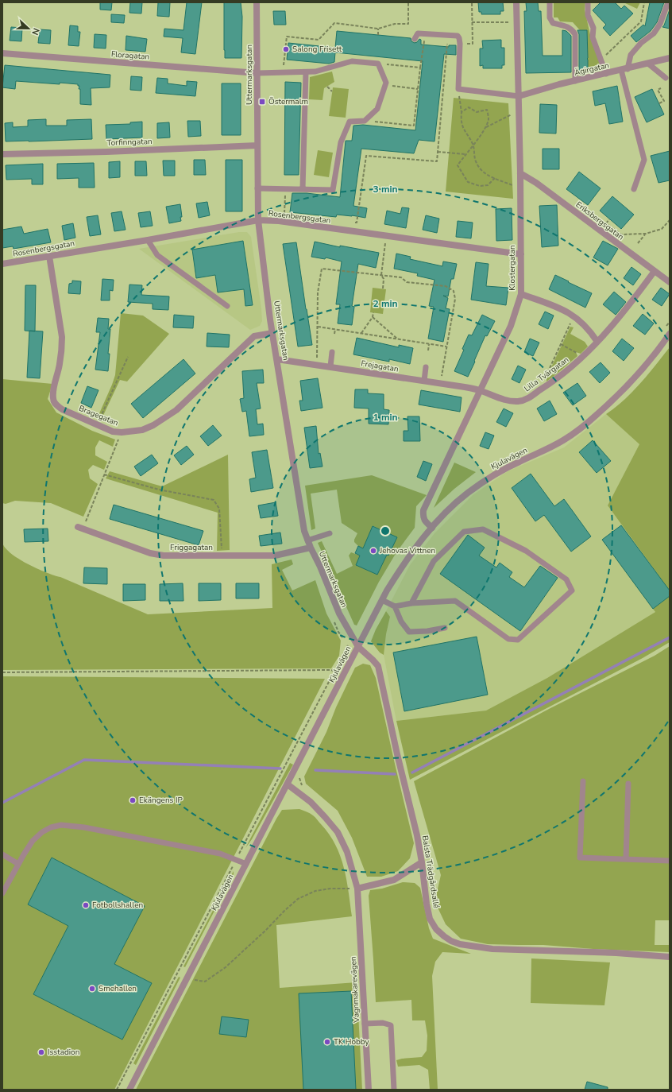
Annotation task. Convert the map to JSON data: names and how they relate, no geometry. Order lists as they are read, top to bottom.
{
  "streets": {
    "street": [
      "Floragatan",
      "Ägirgatan",
      "Uttermarksgatan",
      "Torfinngatan",
      "Rosenbergsgatan",
      "Eriksbergsgatan",
      "Klostergatan",
      "Frejagatan",
      "Lilla Tvärgatan",
      "Bragegatan",
      "Kjulavägen",
      "Friggagatan",
      "Balsta Trädgårdsallé",
      "Vagnmakarevägen"
    ]
  },
  "crossings": [
    ["Floragatan", "Uttermarksgatan"],
    ["Ägirgatan", "Klostergatan"],
    ["Uttermarksgatan", "Torfinngatan"],
    ["Uttermarksgatan", "Rosenbergsgatan"],
    ["Uttermarksgatan", "Frejagatan"],
    ["Uttermarksgatan", "Bragegatan"],
    ["Uttermarksgatan", "Kjulavägen"],
    ["Uttermarksgatan", "Friggagatan"],
    ["Uttermarksgatan", "Balsta Trädgårdsallé"],
    ["Rosenbergsgatan", "Klostergatan"],
    ["Rosenbergsgatan", "Bragegatan"],
    ["Eriksbergsgatan", "Klostergatan"],
    ["Eriksbergsgatan", "Lilla Tvärgatan"],
    ["Klostergatan", "Frejagatan"],
    ["Klostergatan", "Lilla Tvärgatan"],
    ["Klostergatan", "Kjulavägen"],
    ["Frejagatan", "Lilla Tvärgatan"],
    ["Kjulavägen", "Balsta Trädgårdsallé"],
    ["Kjulavägen", "Vagnmakarevägen"]
  ],
  "places": {
    "other": [
      "Salong Frisett",
      "Jehovas Vittnen",
      "Ekängens IP",
      "Fotbollshallen",
      "Smehallen",
      "TK Hobby",
      "Isstadion"
    ],
    "transit": ["Östermalm"]
  },
  "north": "right",
  "rings": ["3 min", "2 min", "1 min"]
}
